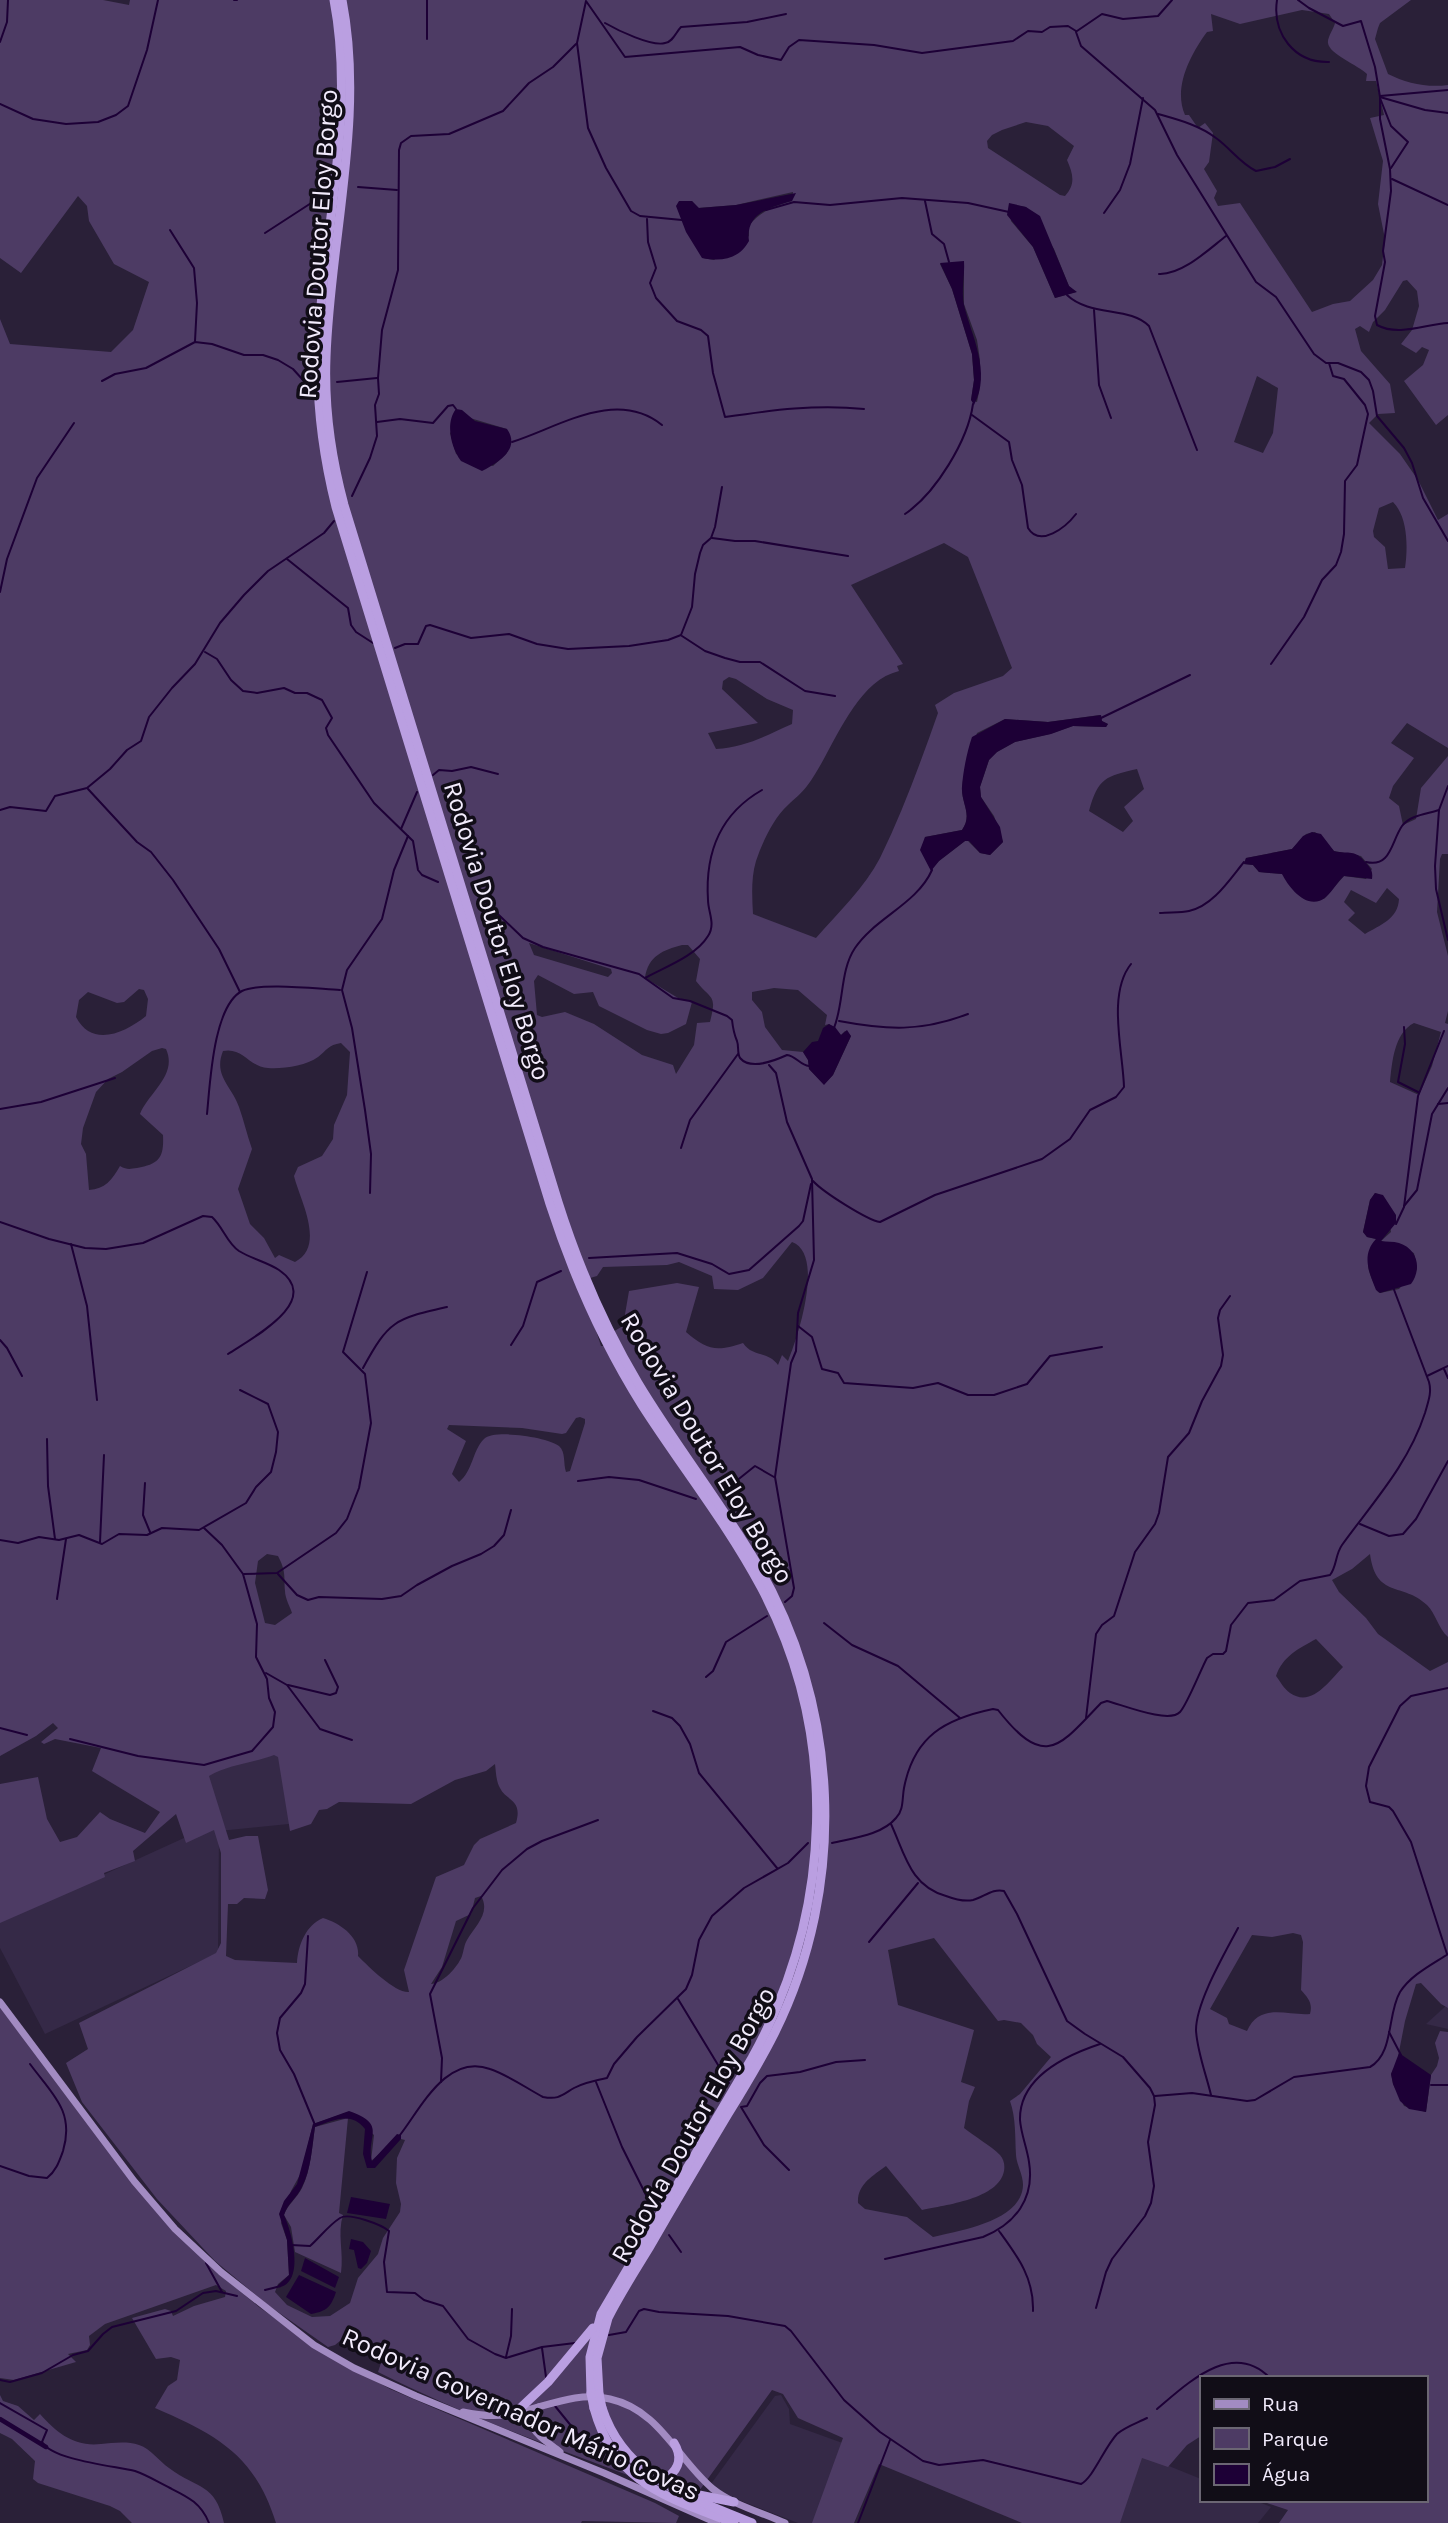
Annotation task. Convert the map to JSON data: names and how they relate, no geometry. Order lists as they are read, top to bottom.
{
  "streets": {
    "highway": ["Rodovia Doutor Eloy Borgo", "Rodovia Governador Mário Covas"]
  },
  "crossings": [
    ["Rodovia Doutor Eloy Borgo", "Rodovia Governador Mário Covas"]
  ],
  "legend": ["Rua", "Parque", "Água"]
}
